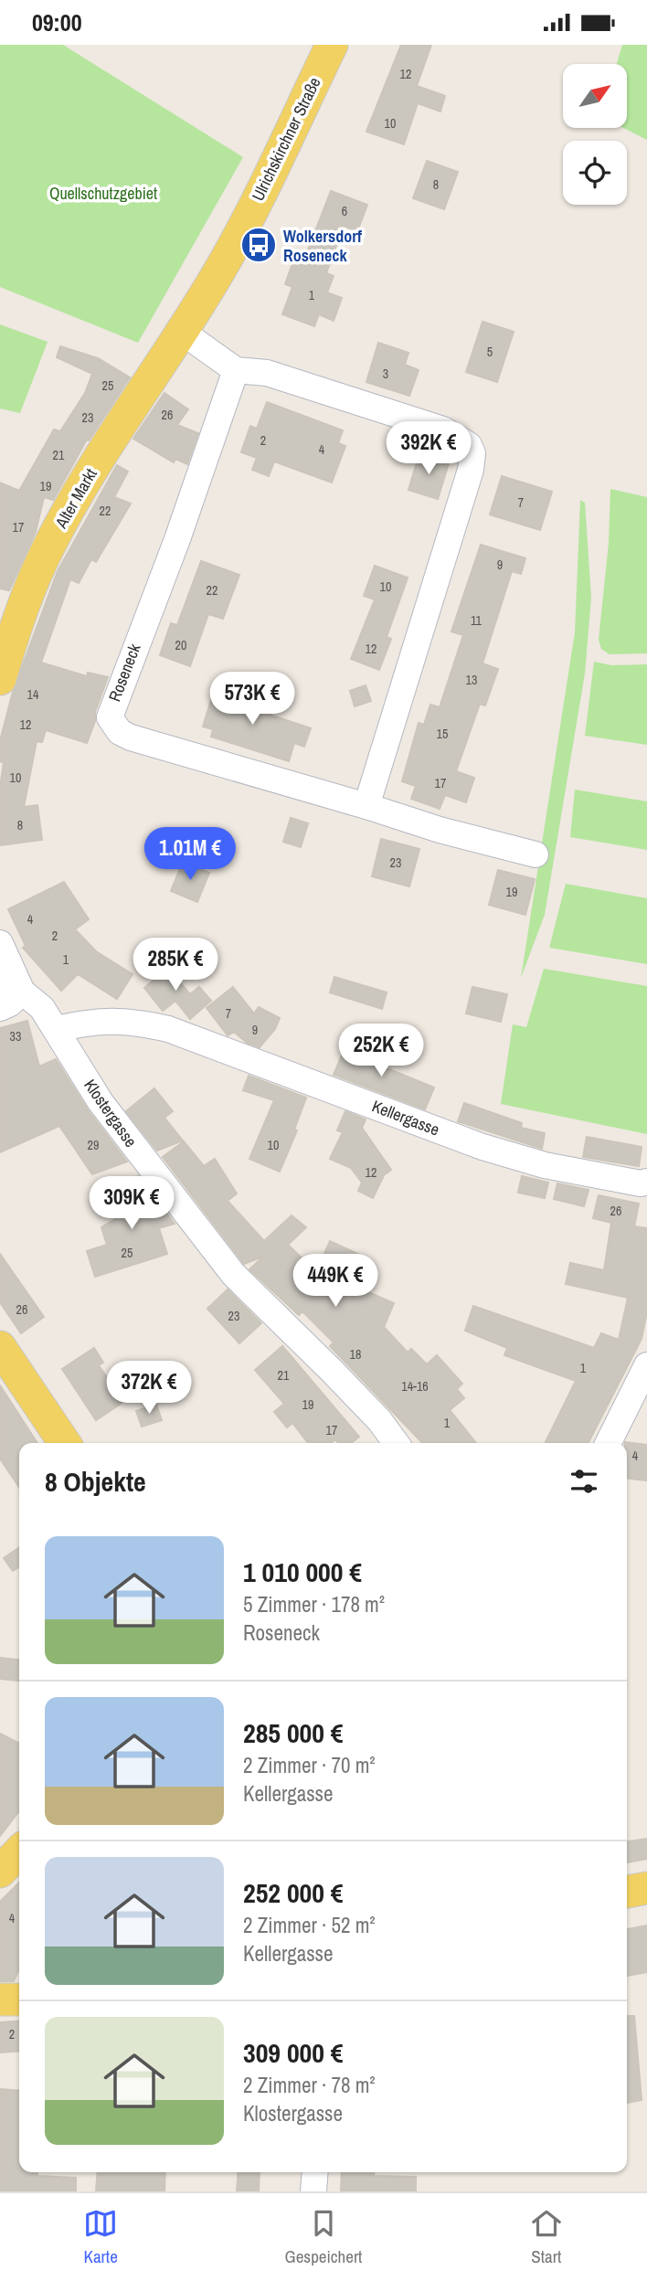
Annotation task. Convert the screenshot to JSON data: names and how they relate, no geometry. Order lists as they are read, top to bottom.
{
  "streets": {
    "main road": ["Ulrichskirchner Straße", "Alter Markt"],
    "street": ["Roseneck", "Klostergasse", "Kellergasse"]
  },
  "crossings": [
    ["Ulrichskirchner Straße", "Alter Markt"],
    ["Klostergasse", "Kellergasse"]
  ],
  "parks": ["Quellschutzgebiet"],
  "places": {
    "bus stop": ["Wolkersdorf Roseneck"]
  },
  "house_numbers": [
    "12",
    "10",
    "8",
    "6",
    "1",
    "5",
    "3",
    "25",
    "26",
    "23",
    "2",
    "4",
    "21",
    "19",
    "7",
    "22",
    "17",
    "9",
    "10",
    "22",
    "11",
    "20",
    "12",
    "13",
    "14",
    "12",
    "15",
    "10",
    "17",
    "8",
    "23",
    "19",
    "4",
    "2",
    "1",
    "7",
    "9",
    "33",
    "29",
    "10",
    "12",
    "26",
    "25",
    "26",
    "23",
    "18",
    "1",
    "21",
    "14-16",
    "19",
    "1",
    "17",
    "4",
    "4",
    "2"
  ],
  "north": "top right",
  "page": {
    "status": "09:00",
    "price": [
      "392K €",
      "573K €",
      "1.01M €",
      "285K €",
      "252K €",
      "309K €",
      "449K €",
      "372K €"
    ],
    "heading": "8 Objekte",
    "list": [
      {
        "name": "1 010 000 €",
        "note": "5 Zimmer · 178 m² · Roseneck"
      },
      {
        "name": "285 000 €",
        "note": "2 Zimmer · 70 m² · Kellergasse"
      },
      {
        "name": "252 000 €",
        "note": "2 Zimmer · 52 m² · Kellergasse"
      },
      {
        "name": "309 000 €",
        "note": "2 Zimmer · 78 m² · Klostergasse"
      }
    ],
    "tabs": ["Karte", "Gespeichert", "Start"]
  }
}
